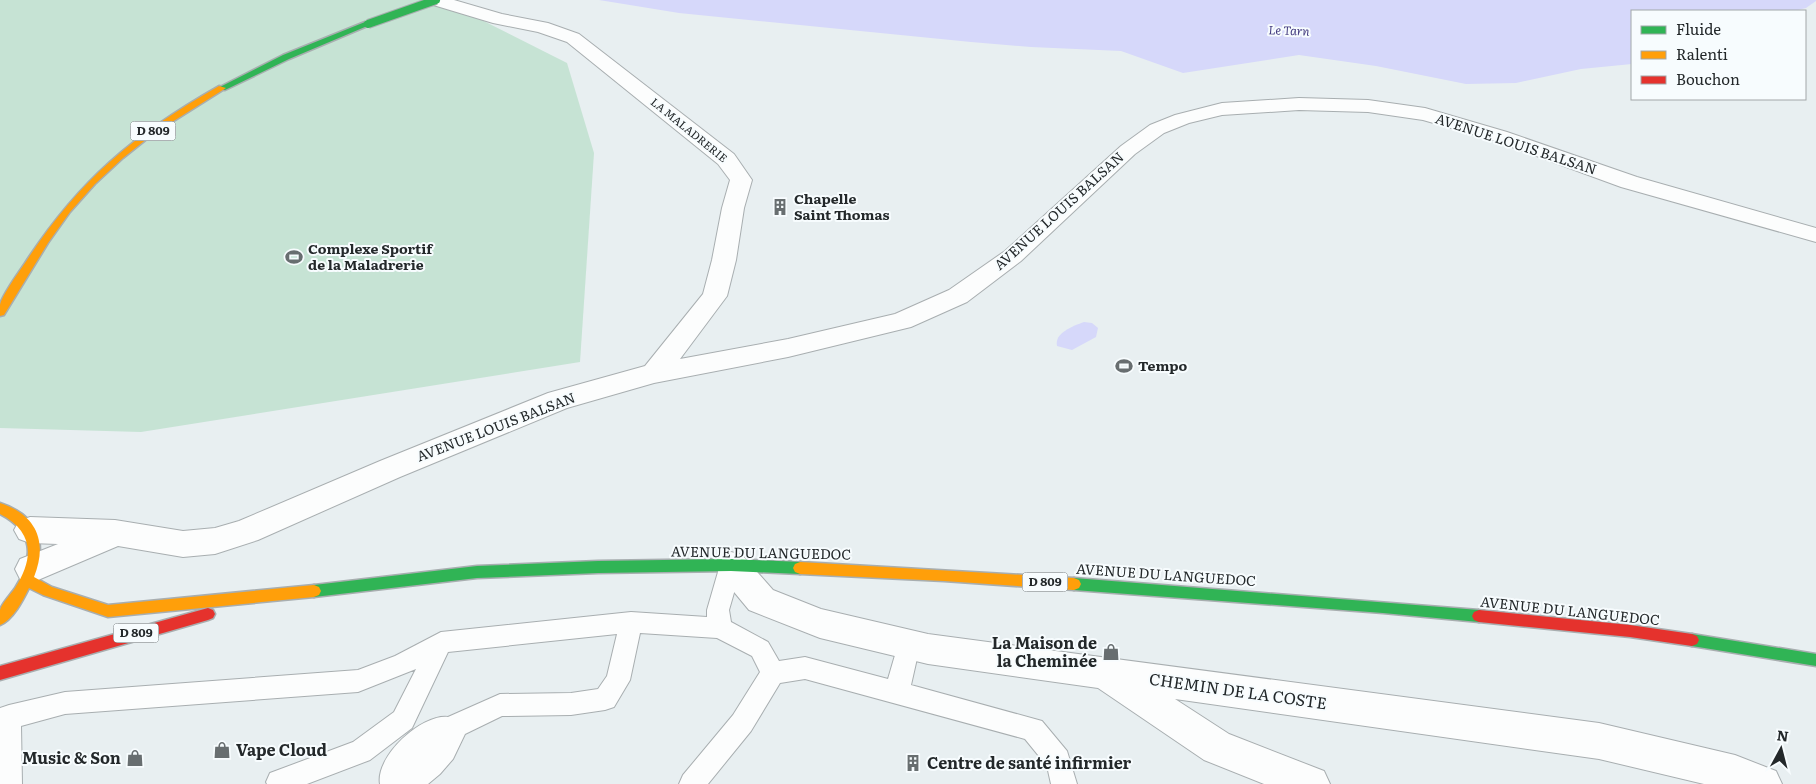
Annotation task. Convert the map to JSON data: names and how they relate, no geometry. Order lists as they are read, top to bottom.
{
  "streets": {
    "main road": ["D 809", "AVENUE DU LANGUEDOC"],
    "street": ["LA MALADRERIE", "AVENUE LOUIS BALSAN", "CHEMIN DE LA COSTE"]
  },
  "crossings": [
    ["LA MALADRERIE", "D 809"],
    ["LA MALADRERIE", "AVENUE LOUIS BALSAN"],
    ["AVENUE DU LANGUEDOC", "CHEMIN DE LA COSTE"]
  ],
  "water": ["Le Tarn"],
  "places": {
    "building": ["Chapelle Saint Thomas", "Centre de santé infirmier"],
    "sports": ["Complexe Sportif de la Maladrerie", "Tempo"],
    "shop": ["La Maison de la Cheminée", "Vape Cloud", "Music & Son"]
  },
  "legend": ["Fluide", "Ralenti", "Bouchon"],
  "north": "top"
}
